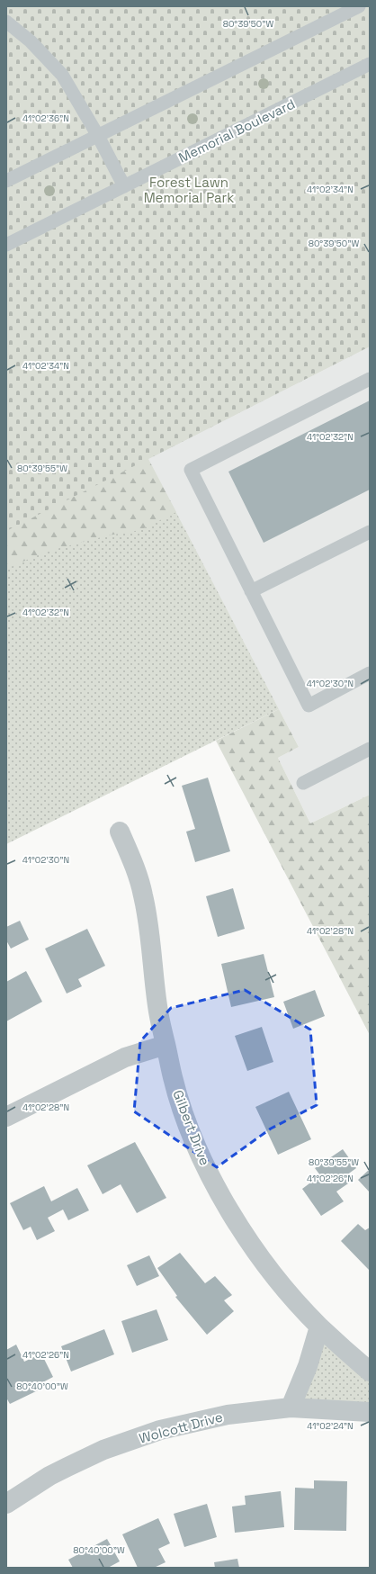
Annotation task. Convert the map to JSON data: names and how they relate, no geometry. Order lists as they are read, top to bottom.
{
  "streets": {
    "street": ["Gilbert Drive", "Wolcott Drive"],
    "lane": ["Memorial Boulevard"]
  },
  "parks": ["Forest Lawn Memorial Park"],
  "coordinates": [
    "80°39'50\"W",
    "41°02'36\"N",
    "41°02'34\"N",
    "41°02'32\"N",
    "80°39'55\"W",
    "41°02'30\"N",
    "41°02'28\"N",
    "41°02'26\"N",
    "80°40'00\"W",
    "41°02'24\"N"
  ]
}
